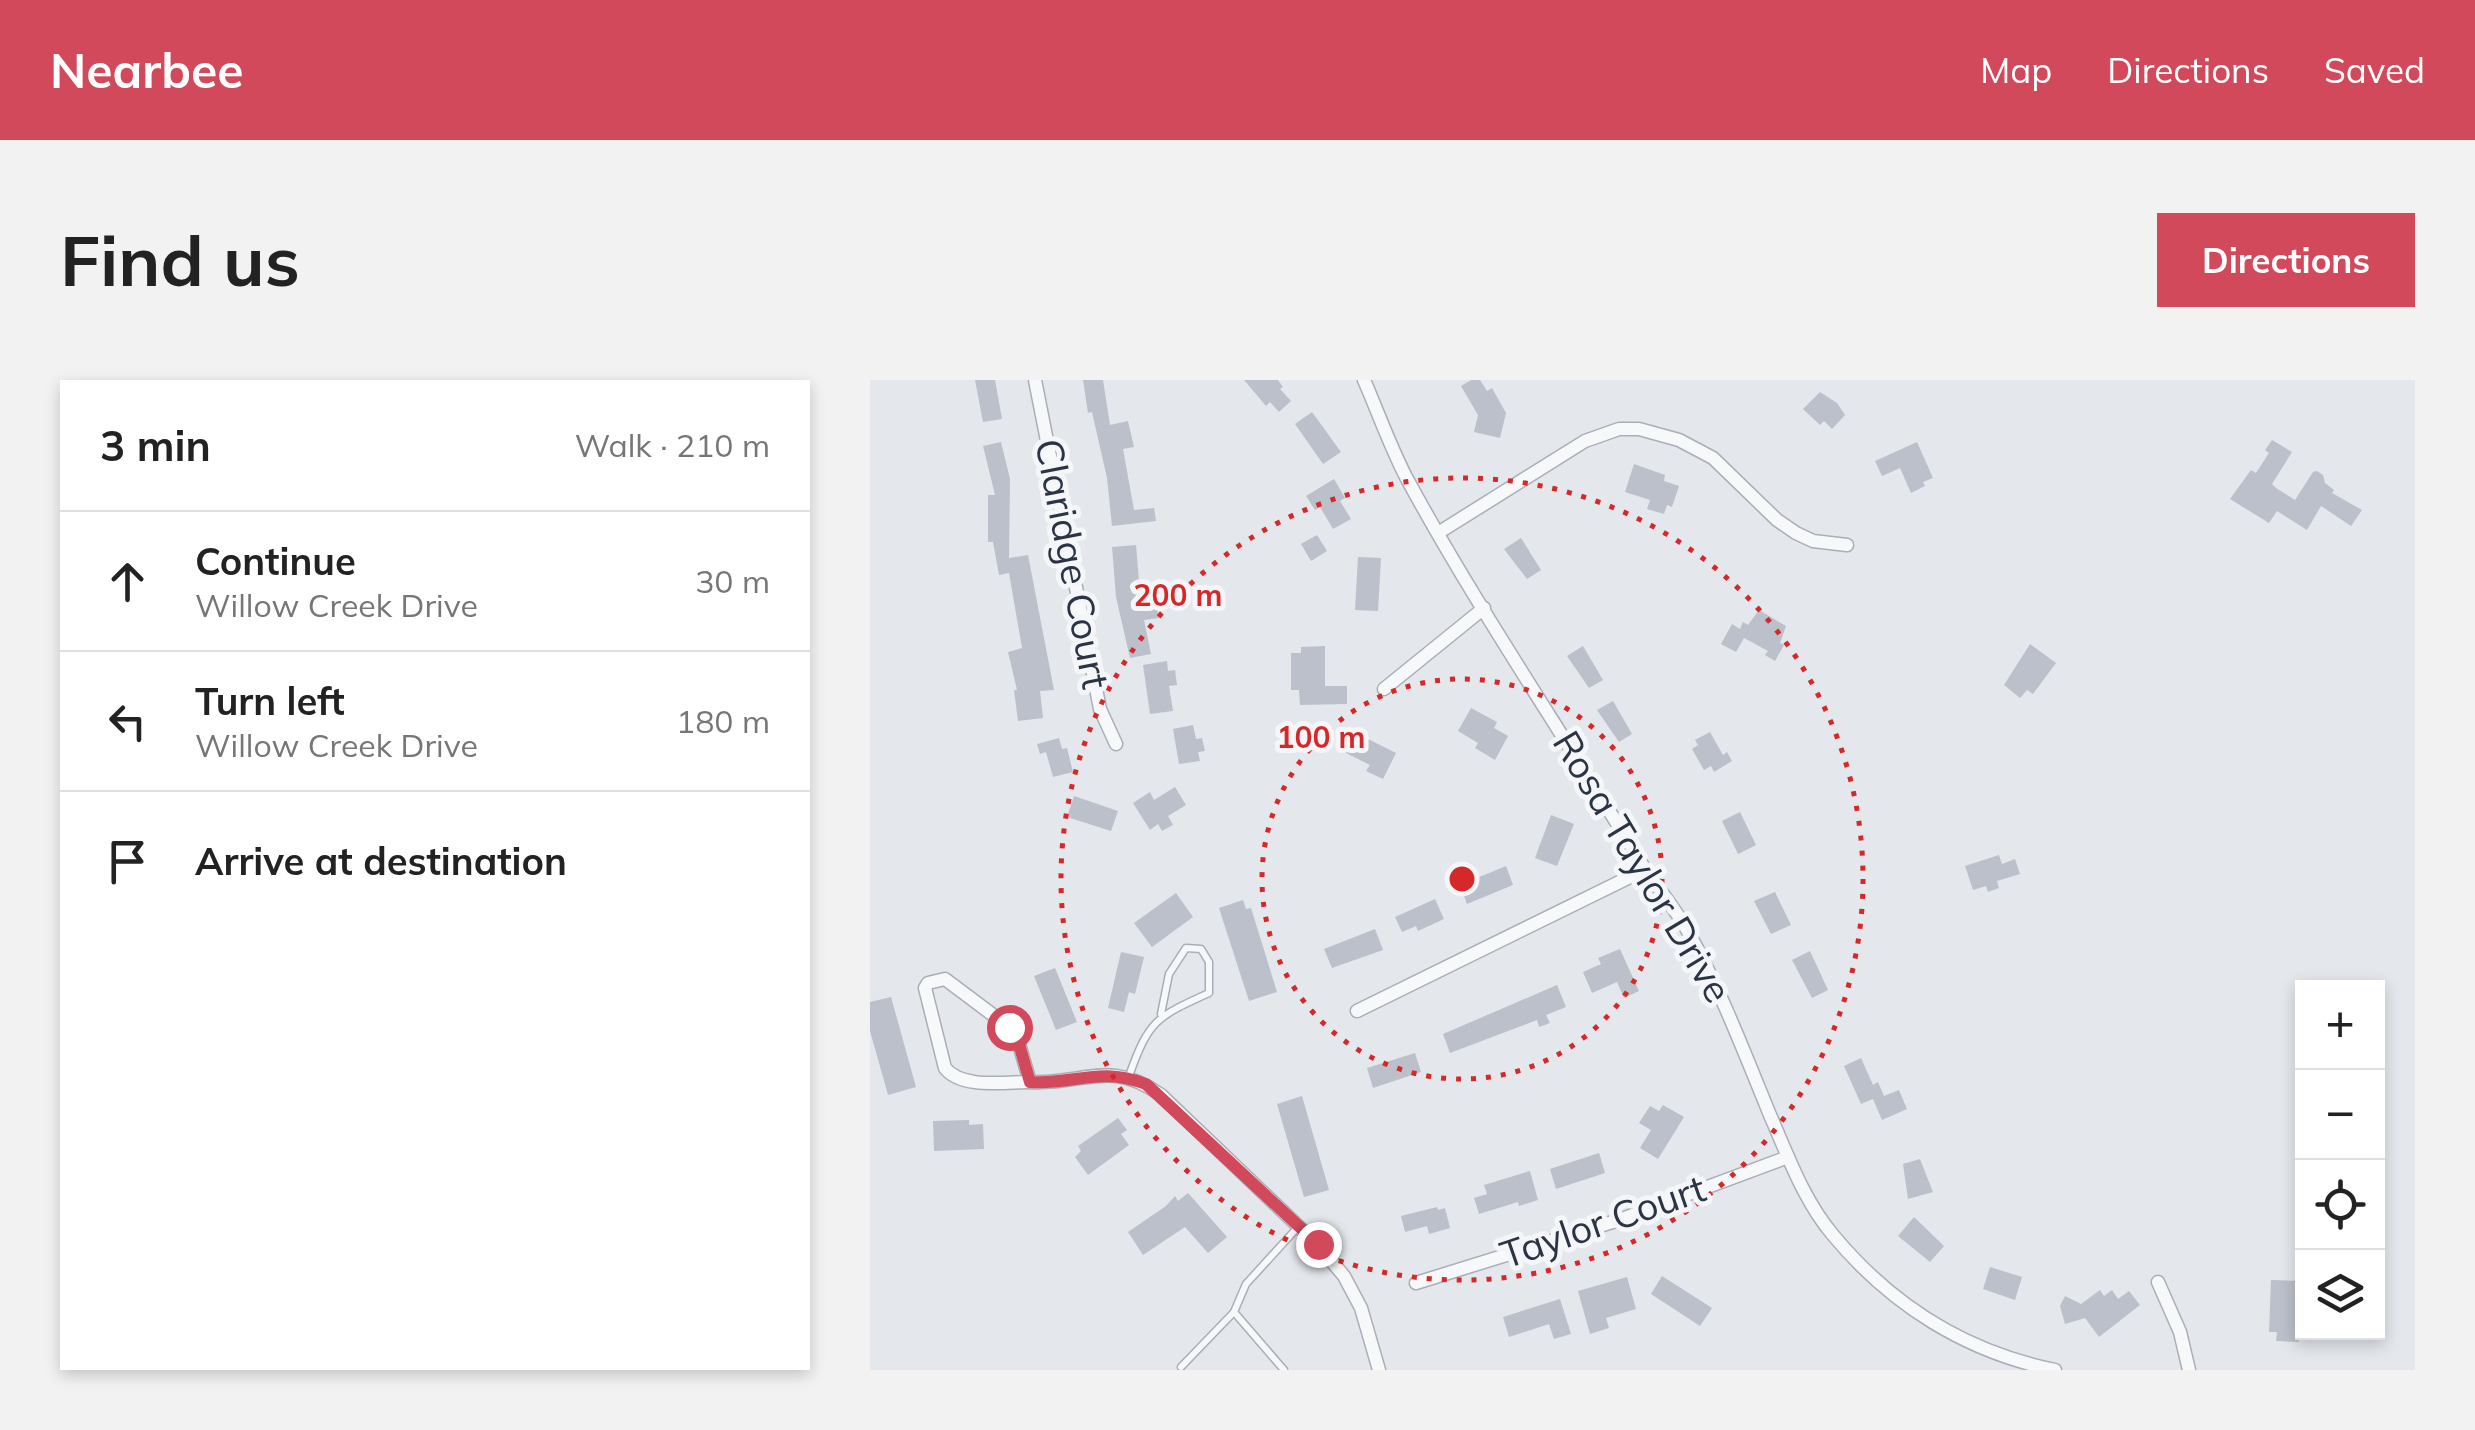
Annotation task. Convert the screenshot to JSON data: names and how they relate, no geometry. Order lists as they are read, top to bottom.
{
  "streets": {
    "street": ["Claridge Court", "Rosa Taylor Drive", "Taylor Court"]
  },
  "crossings": [
    ["Rosa Taylor Drive", "Taylor Court"]
  ],
  "page": {
    "header": "Nearbee",
    "nav": ["Map", "Directions", "Saved"],
    "buttons": "Directions",
    "title": "Find us",
    "heading": ["3 min", "Walk · 210 m"],
    "list": [
      ["Continue", "Willow Creek Drive", "30 m"],
      ["Turn left", "Willow Creek Drive", "180 m"],
      "Arrive at destination"
    ],
    "map_buttons": ["+", "−"]
  },
  "rings": ["200 m", "100 m"]
}
